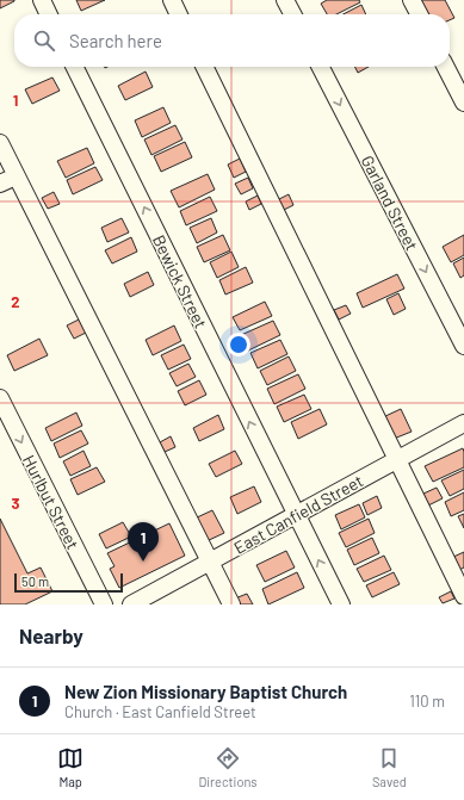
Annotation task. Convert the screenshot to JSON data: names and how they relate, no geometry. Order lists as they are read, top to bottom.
{
  "streets": {
    "street": [
      "Garland Street",
      "Bewick Street",
      "Hurlbut Street",
      "East Canfield Street"
    ]
  },
  "crossings": [
    ["Bewick Street", "East Canfield Street"]
  ],
  "scale_bar": "50 m",
  "page": {
    "search": "Search here",
    "pins": "1",
    "scale": "50 m",
    "heading": "Nearby",
    "list": [
      {
        "mark": "1",
        "name": "New Zion Missionary Baptist Church",
        "note": "Church · East Canfield Street",
        "value": "110 m"
      }
    ],
    "nav": ["Map", "Directions", "Saved"]
  },
  "grid": {
    "rows": ["1", "2", "3"]
  }
}
